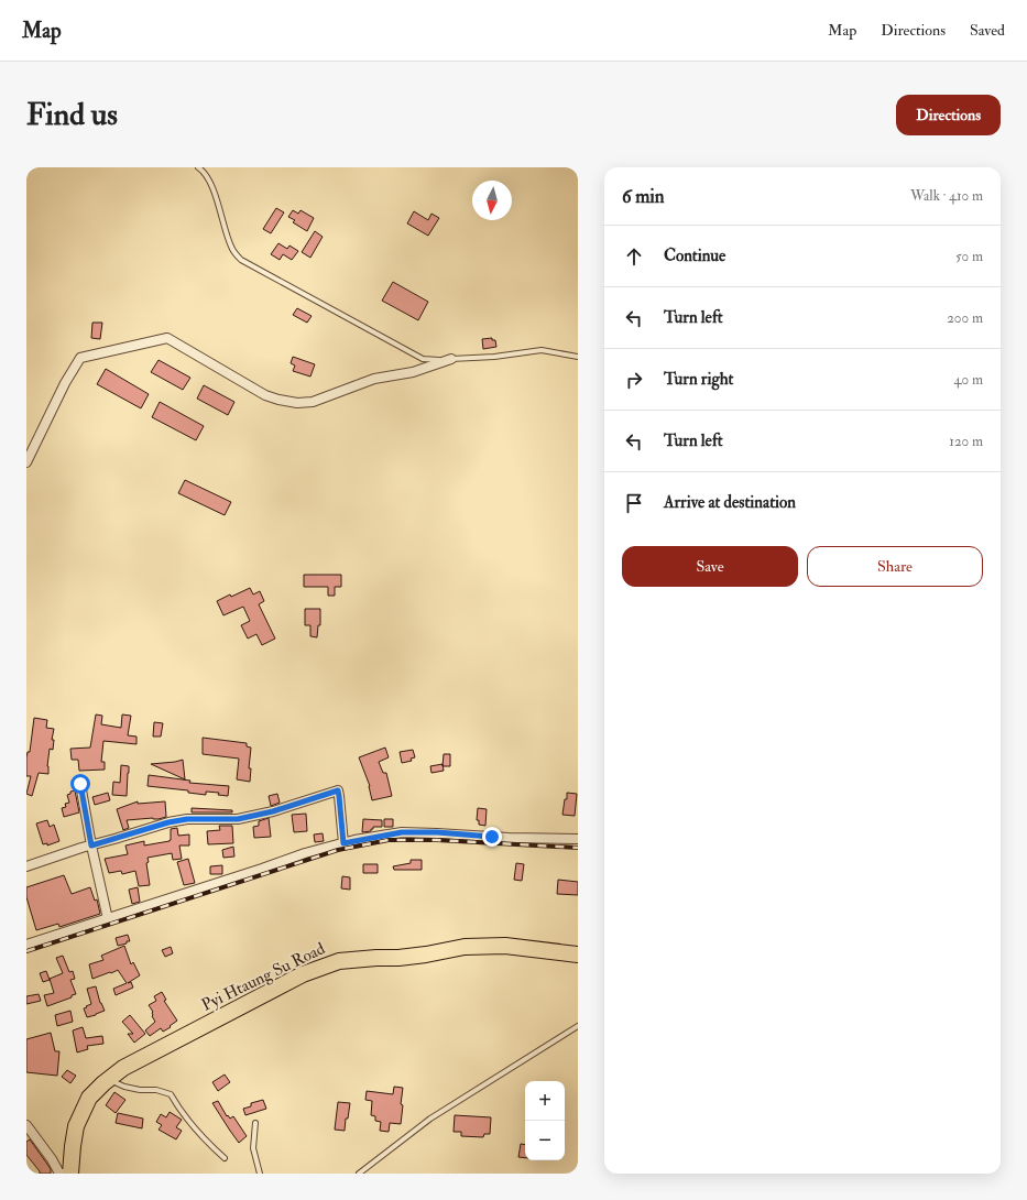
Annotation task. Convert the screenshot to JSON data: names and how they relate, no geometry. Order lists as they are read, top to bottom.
{
  "streets": {
    "highway": ["Pyi Htaung Su Road"]
  },
  "north": "bottom",
  "page": {
    "header": "Map",
    "nav": ["Map", "Directions", "Saved"],
    "buttons": [
      "Directions",
      ["Save", "Share"]
    ],
    "title": "Find us",
    "heading": ["6 min", "Walk · 410 m"],
    "list": [
      ["Continue", "50 m"],
      ["Turn left", "200 m"],
      ["Turn right", "40 m"],
      ["Turn left", "120 m"],
      "Arrive at destination"
    ],
    "map_buttons": ["+", "−"]
  }
}
